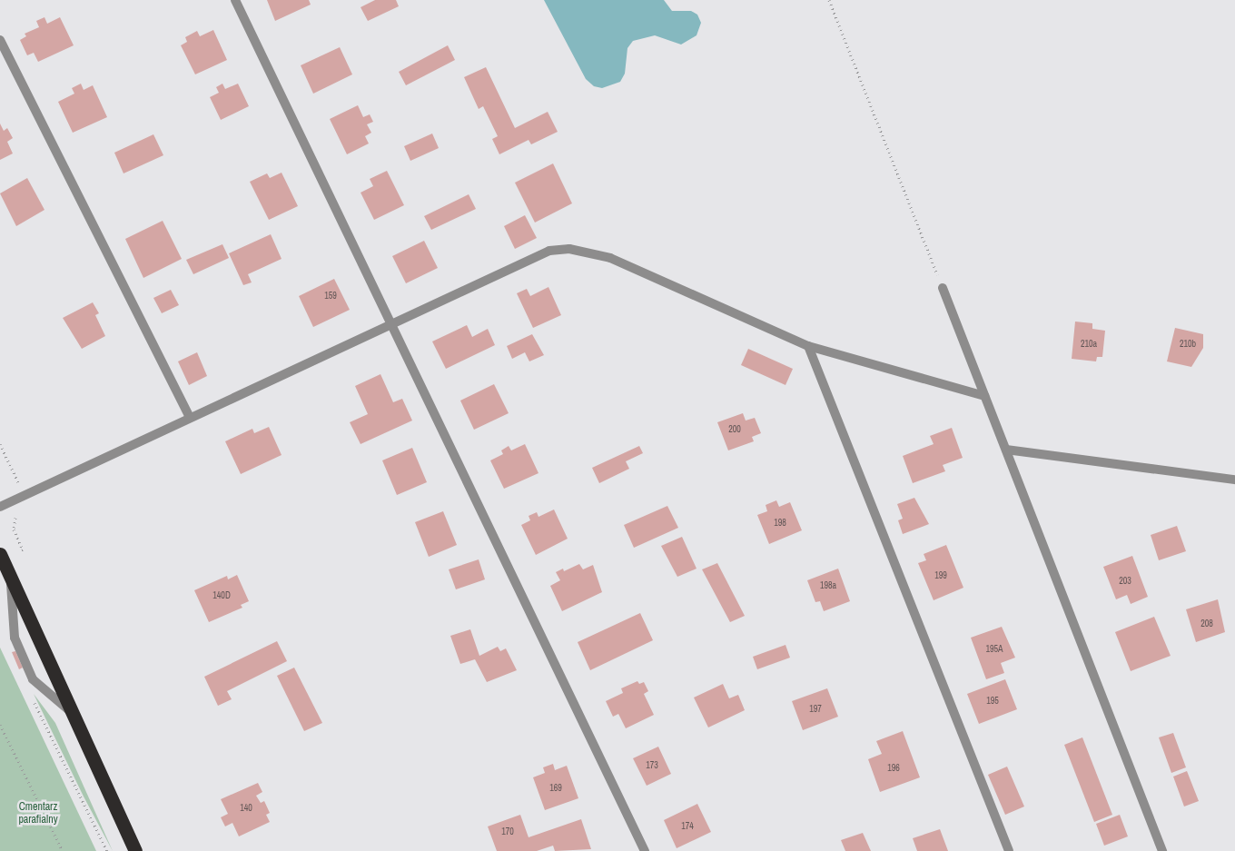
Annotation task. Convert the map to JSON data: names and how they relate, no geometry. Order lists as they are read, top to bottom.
{
  "parks": ["Cmentarz parafialny"],
  "house_numbers": [
    "159",
    "210a",
    "210b",
    "200",
    "198",
    "199",
    "203",
    "198a",
    "140D",
    "208",
    "195A",
    "195",
    "197",
    "173",
    "196",
    "169",
    "140",
    "174",
    "170"
  ]
}
